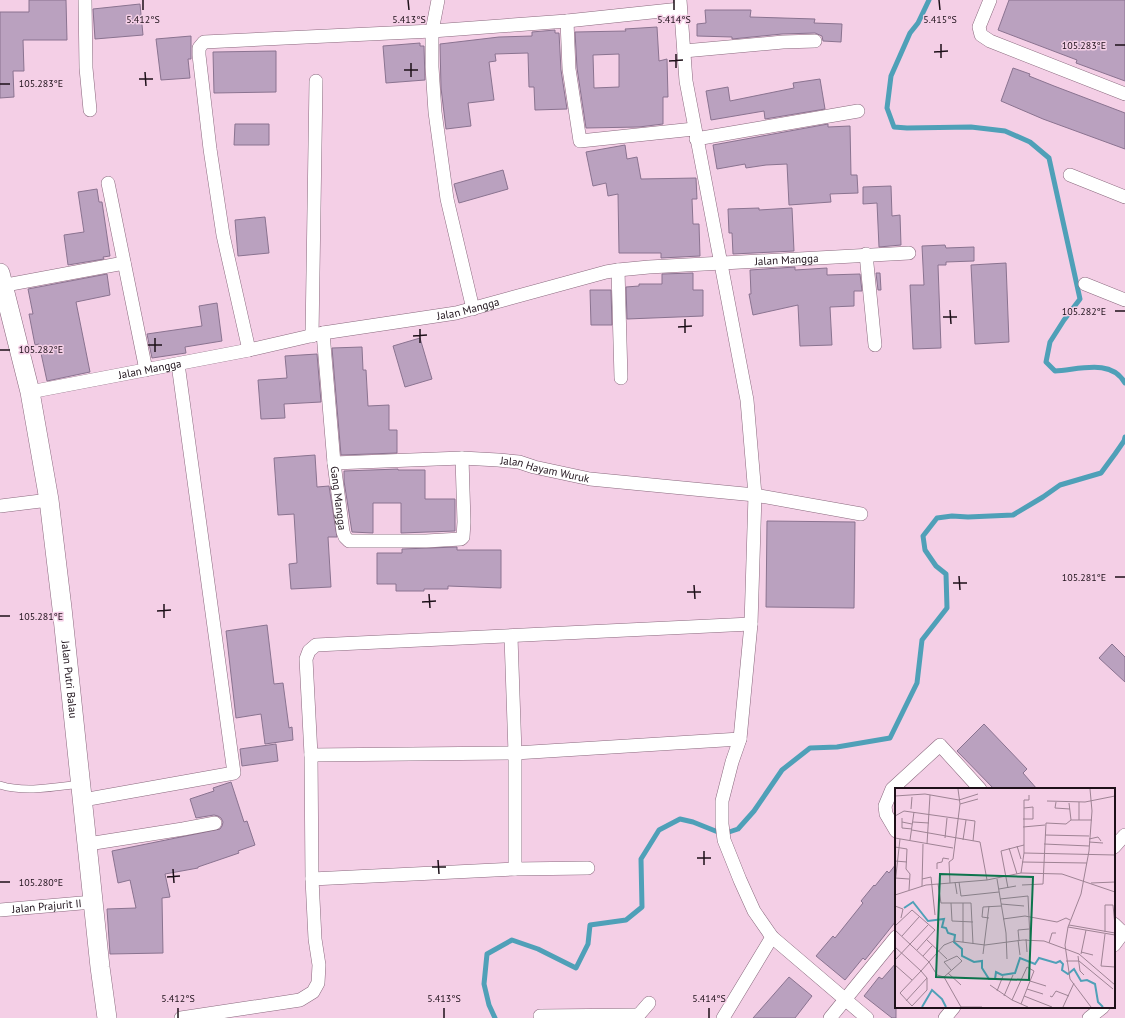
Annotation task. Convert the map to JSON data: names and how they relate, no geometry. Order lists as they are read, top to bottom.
{
  "streets": {
    "main road": ["Jalan Putri Balau"],
    "street": [
      "Jalan Mangga",
      "Jalan Hayam Wuruk",
      "Gang Mangga",
      "Jalan Prajurit II"
    ]
  },
  "crossings": [
    ["Jalan Mangga", "Gang Mangga"],
    ["Jalan Mangga", "Jalan Putri Balau"],
    ["Jalan Hayam Wuruk", "Gang Mangga"],
    ["Jalan Putri Balau", "Jalan Prajurit II"]
  ],
  "coordinates": [
    "5.412°S",
    "5.413°S",
    "5.414°S",
    "5.415°S",
    "105.283°E",
    "105.282°E",
    "105.281°E",
    "105.280°E"
  ]
}
